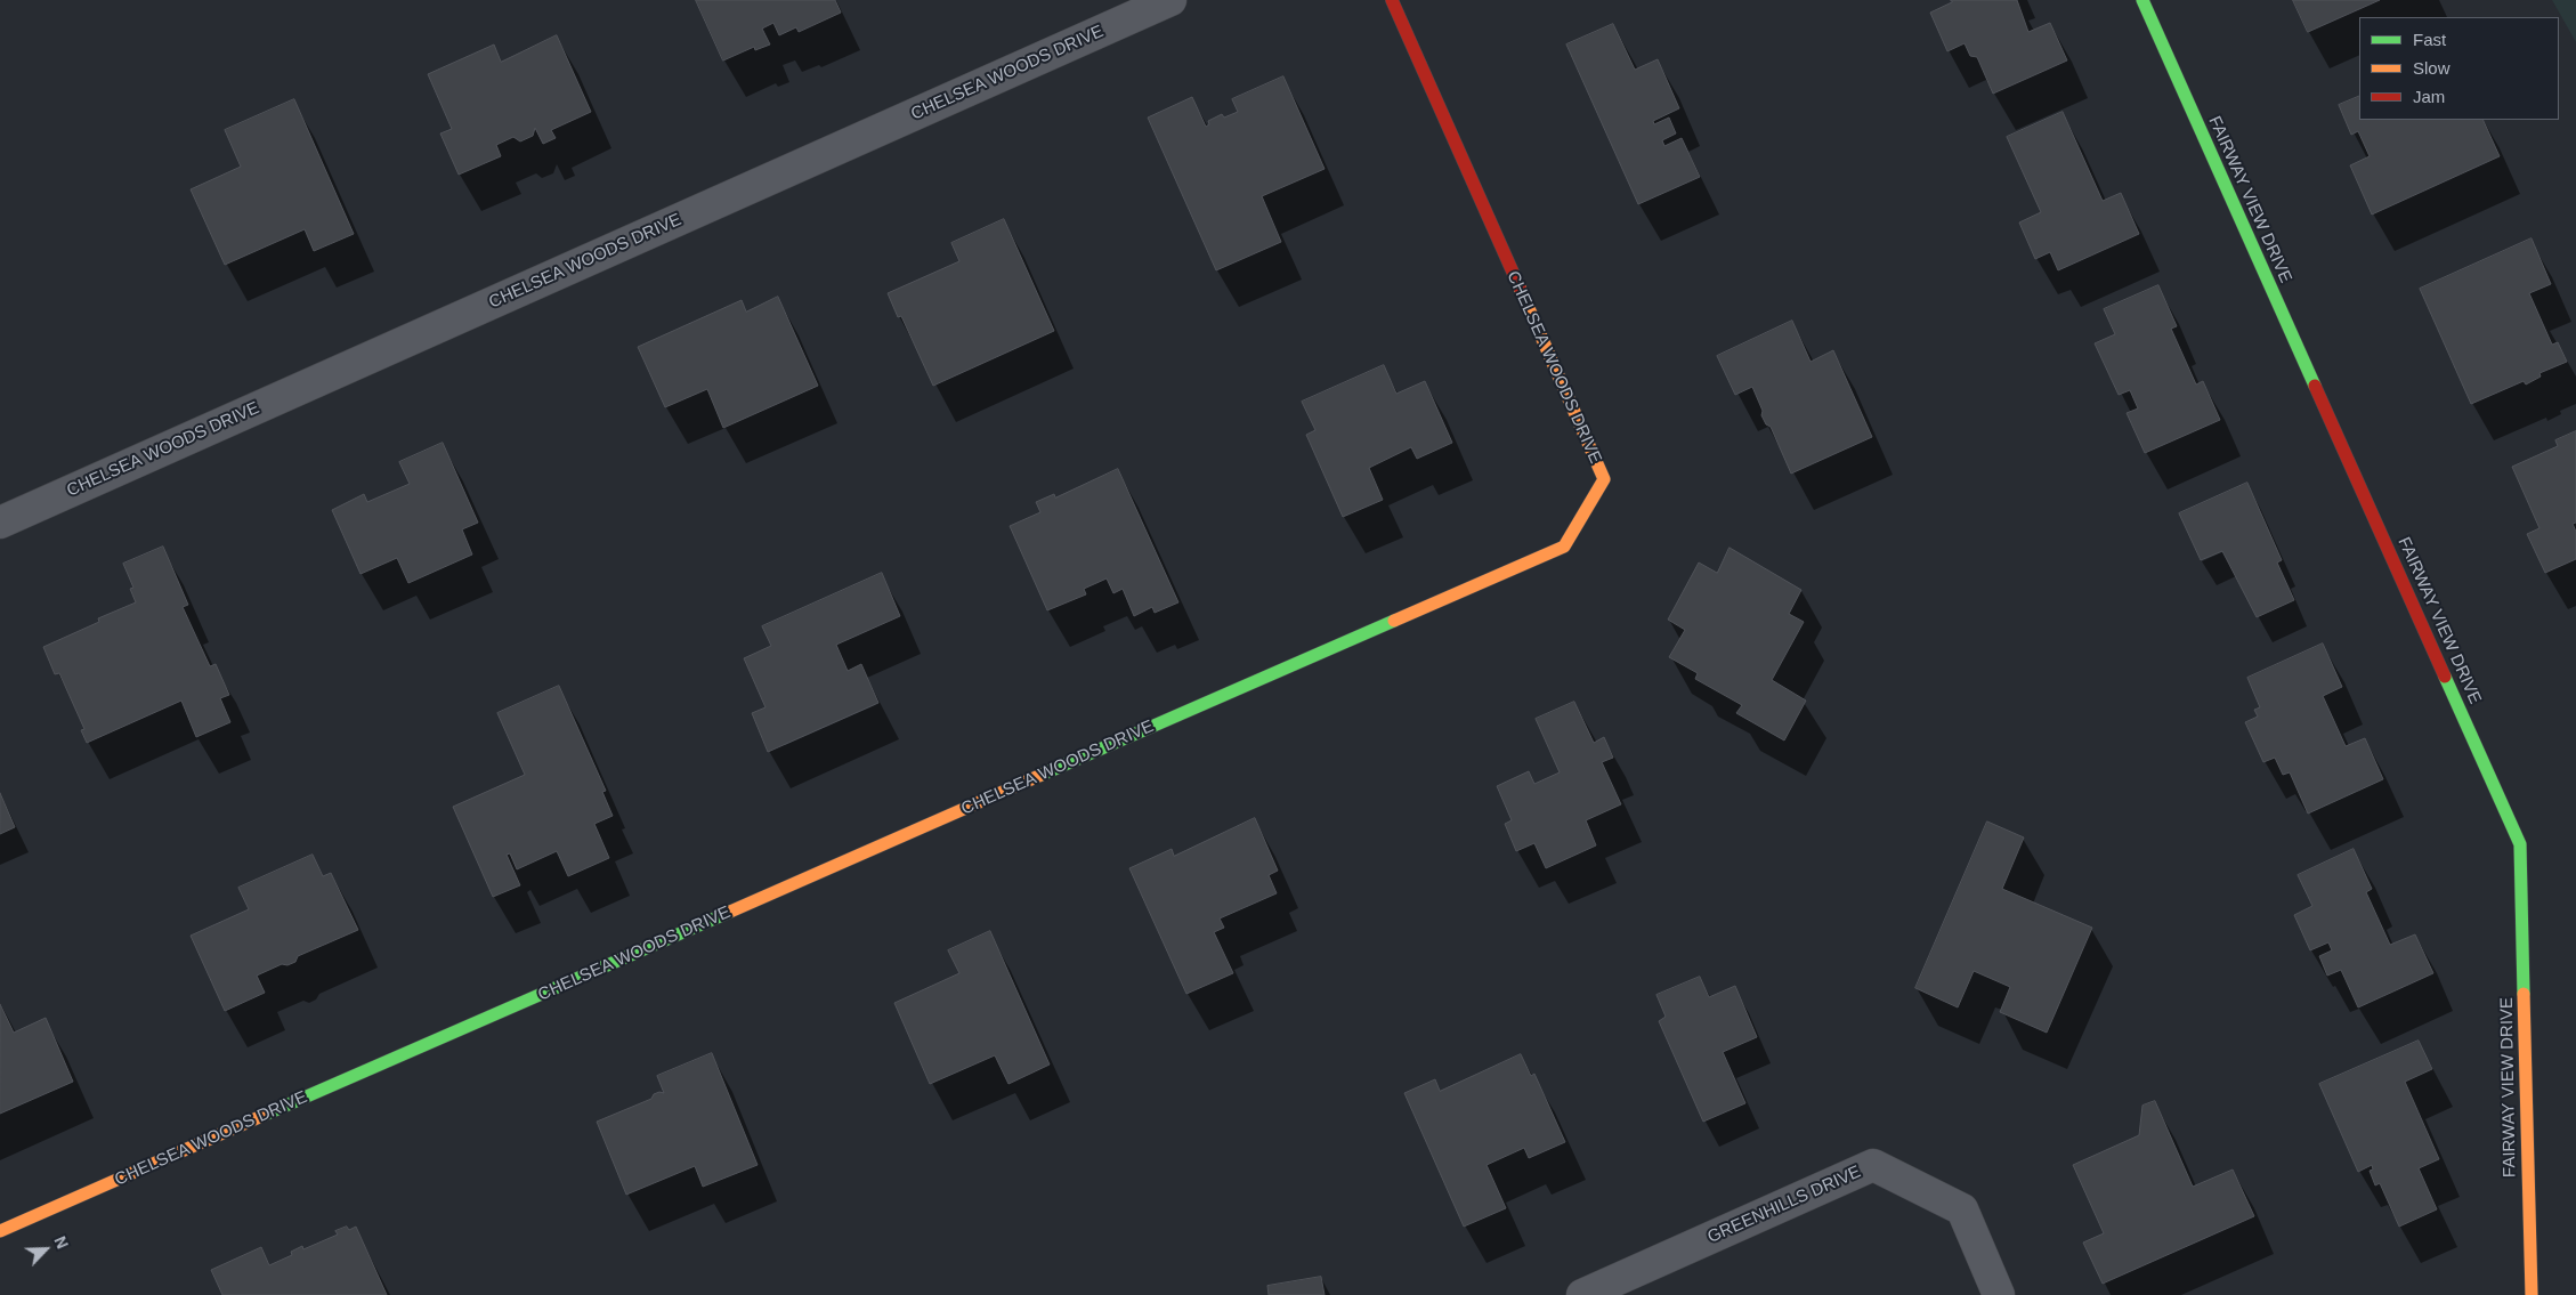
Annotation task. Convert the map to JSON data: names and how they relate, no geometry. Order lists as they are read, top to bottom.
{
  "streets": {
    "street": ["CHELSEA WOODS DRIVE", "FAIRWAY VIEW DRIVE", "GREENHILLS DRIVE"]
  },
  "legend": ["Fast", "Slow", "Jam"],
  "north": "top right"
}
